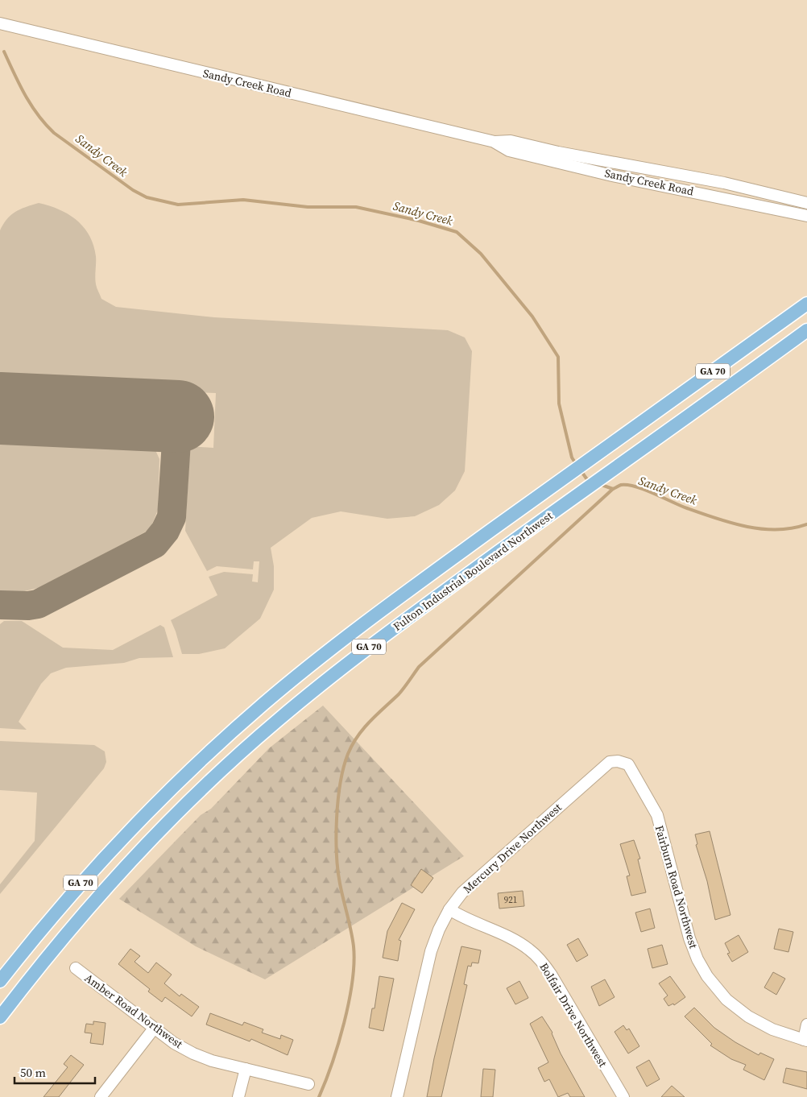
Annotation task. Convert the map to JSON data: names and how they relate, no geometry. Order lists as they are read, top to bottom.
{
  "streets": {
    "main road": ["GA 70", "Fulton Industrial Boulevard Northwest"],
    "street": [
      "Sandy Creek Road",
      "Mercury Drive Northwest",
      "Fairburn Road Northwest",
      "Amber Road Northwest",
      "Bolfair Drive Northwest"
    ]
  },
  "crossings": [
    ["Mercury Drive Northwest", "Fairburn Road Northwest"],
    ["Mercury Drive Northwest", "Bolfair Drive Northwest"]
  ],
  "water": ["Sandy Creek"],
  "house_numbers": ["921"],
  "scale_bar": "50 m"
}
